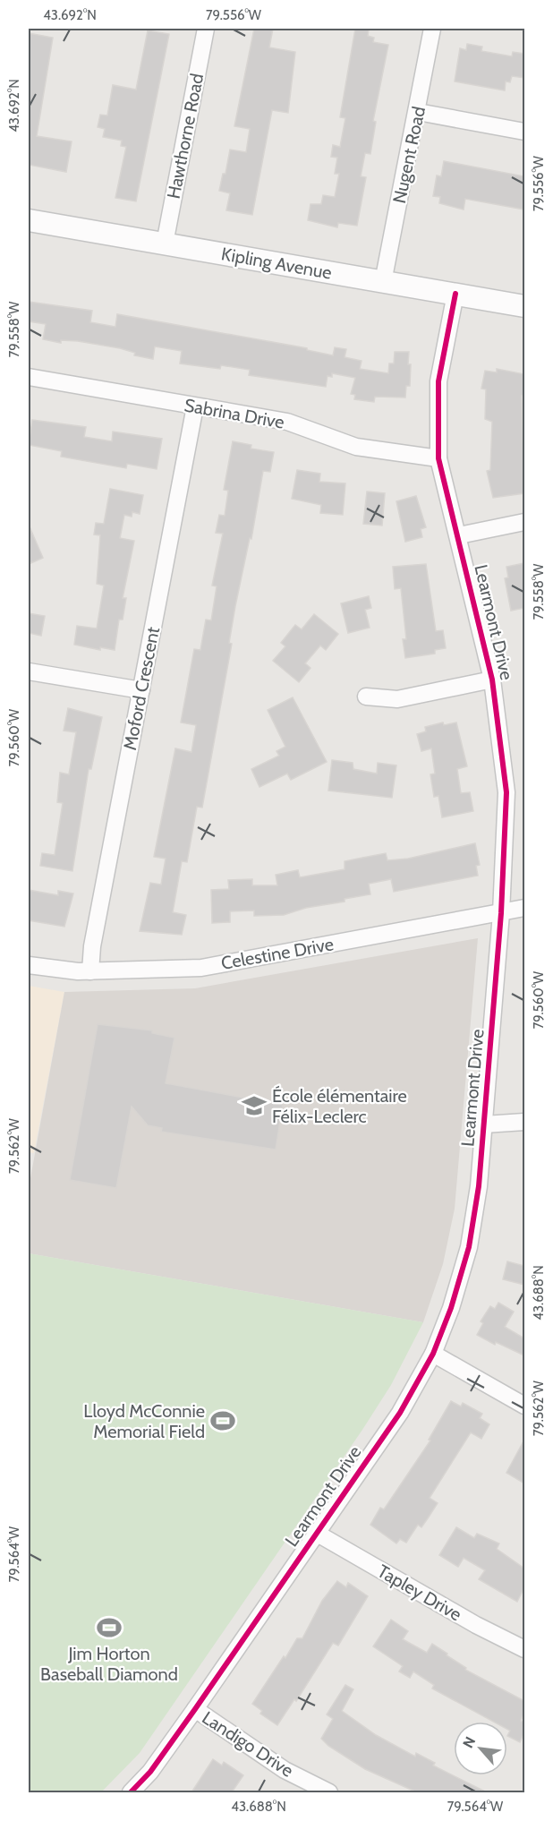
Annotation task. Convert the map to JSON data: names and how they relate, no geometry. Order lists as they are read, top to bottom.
{
  "streets": {
    "main road": ["Kipling Avenue"],
    "street": [
      "Hawthorne Road",
      "Nugent Road",
      "Sabrina Drive",
      "Learmont Drive",
      "Moford Crescent",
      "Celestine Drive",
      "Tapley Drive",
      "Landigo Drive"
    ]
  },
  "crossings": [
    ["Hawthorne Road", "Kipling Avenue"],
    ["Nugent Road", "Kipling Avenue"],
    ["Kipling Avenue", "Learmont Drive"],
    ["Sabrina Drive", "Learmont Drive"],
    ["Sabrina Drive", "Moford Crescent"],
    ["Learmont Drive", "Celestine Drive"],
    ["Learmont Drive", "Tapley Drive"],
    ["Learmont Drive", "Landigo Drive"],
    ["Moford Crescent", "Celestine Drive"]
  ],
  "places": {
    "school or university": ["École élémentaire Félix-Leclerc"],
    "sports": ["Lloyd McConnie Memorial Field", "Jim Horton Baseball Diamond"]
  },
  "north": "top left",
  "coordinates": [
    "43.692°N",
    "79.556°W",
    "79.558°W",
    "79.560°W",
    "79.562°W",
    "43.688°N",
    "79.564°W"
  ]
}
